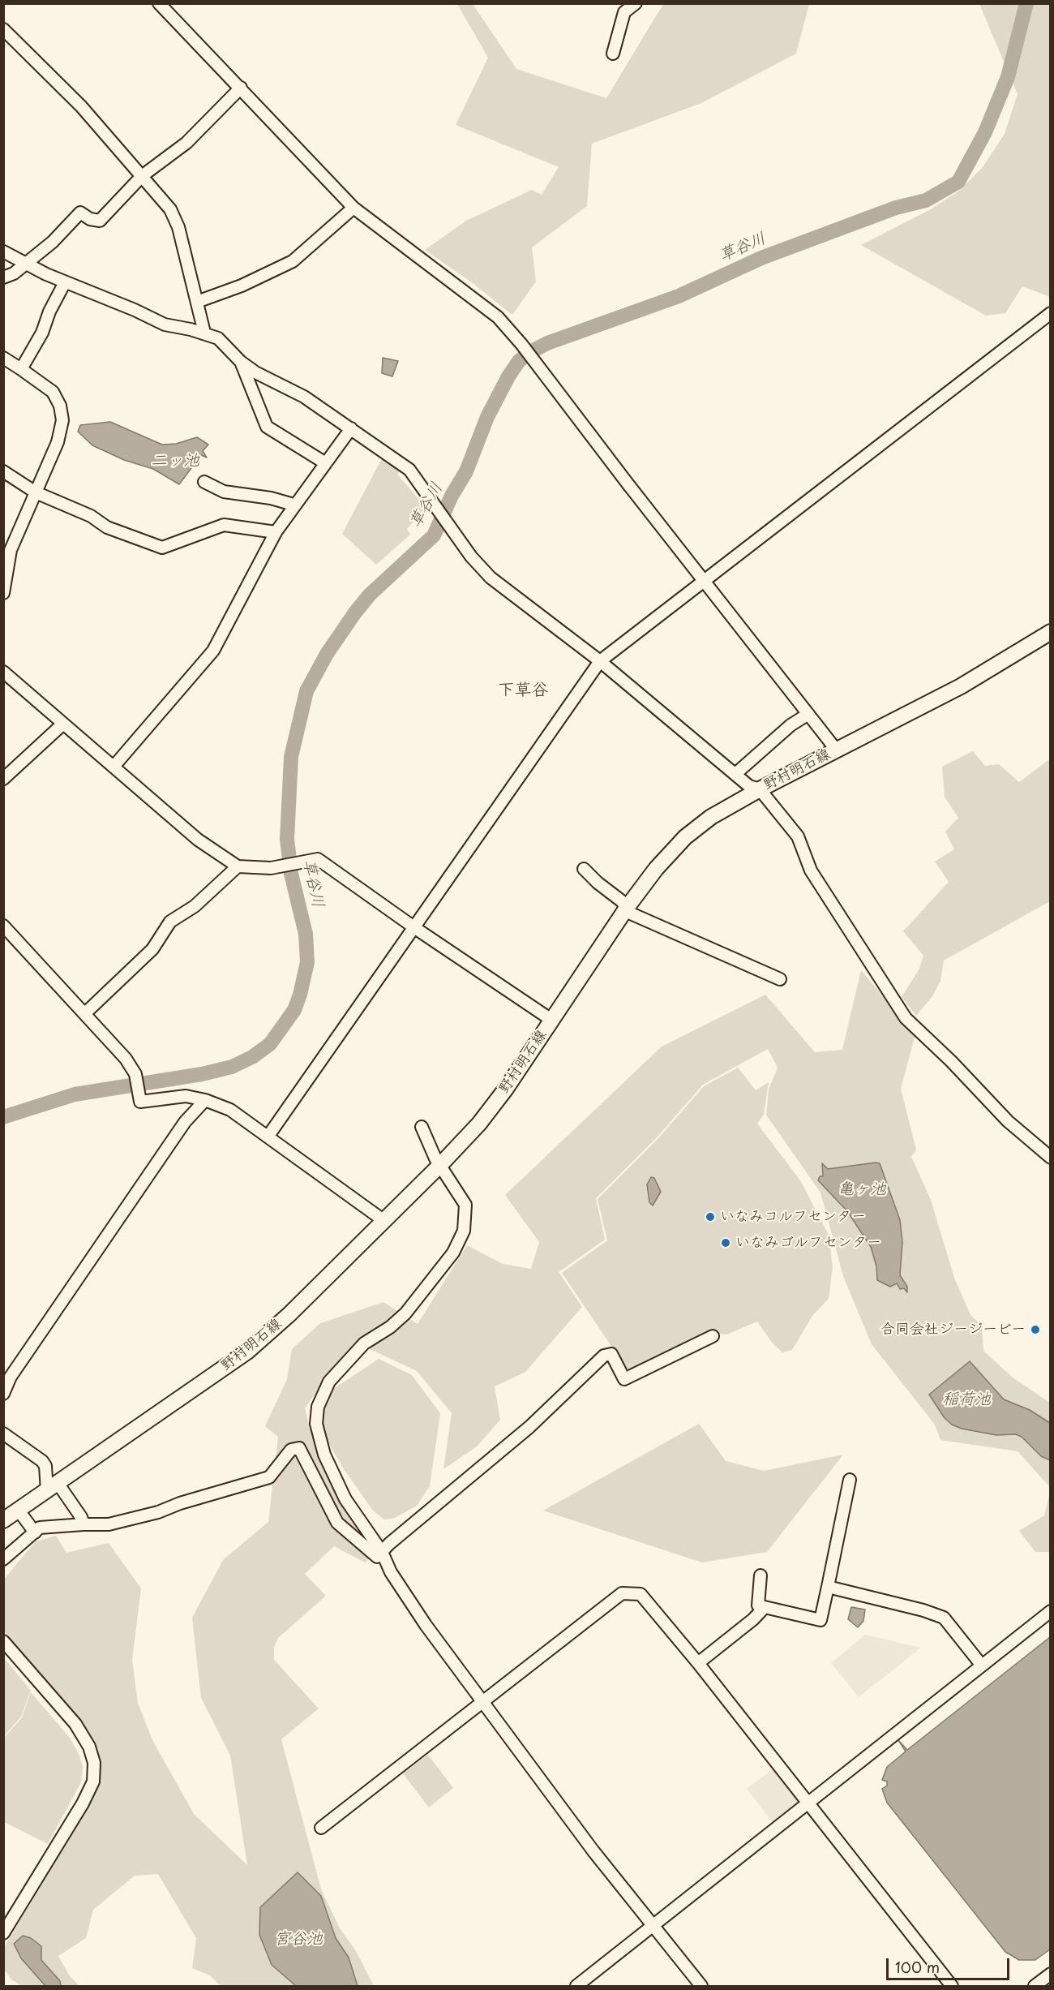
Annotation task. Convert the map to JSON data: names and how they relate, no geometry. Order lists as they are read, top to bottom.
{
  "streets": {
    "main road": ["野村明石線"]
  },
  "districts": ["下草谷"],
  "water": [
    "草谷川",
    "二ッ池",
    "亀ヶ池",
    "稲荷池",
    "宮谷池"
  ],
  "places": ["いなみコルフセンター", "いなみゴルフセンター", "合同会社ジージービー"],
  "scale_bar": "100 m"
}
